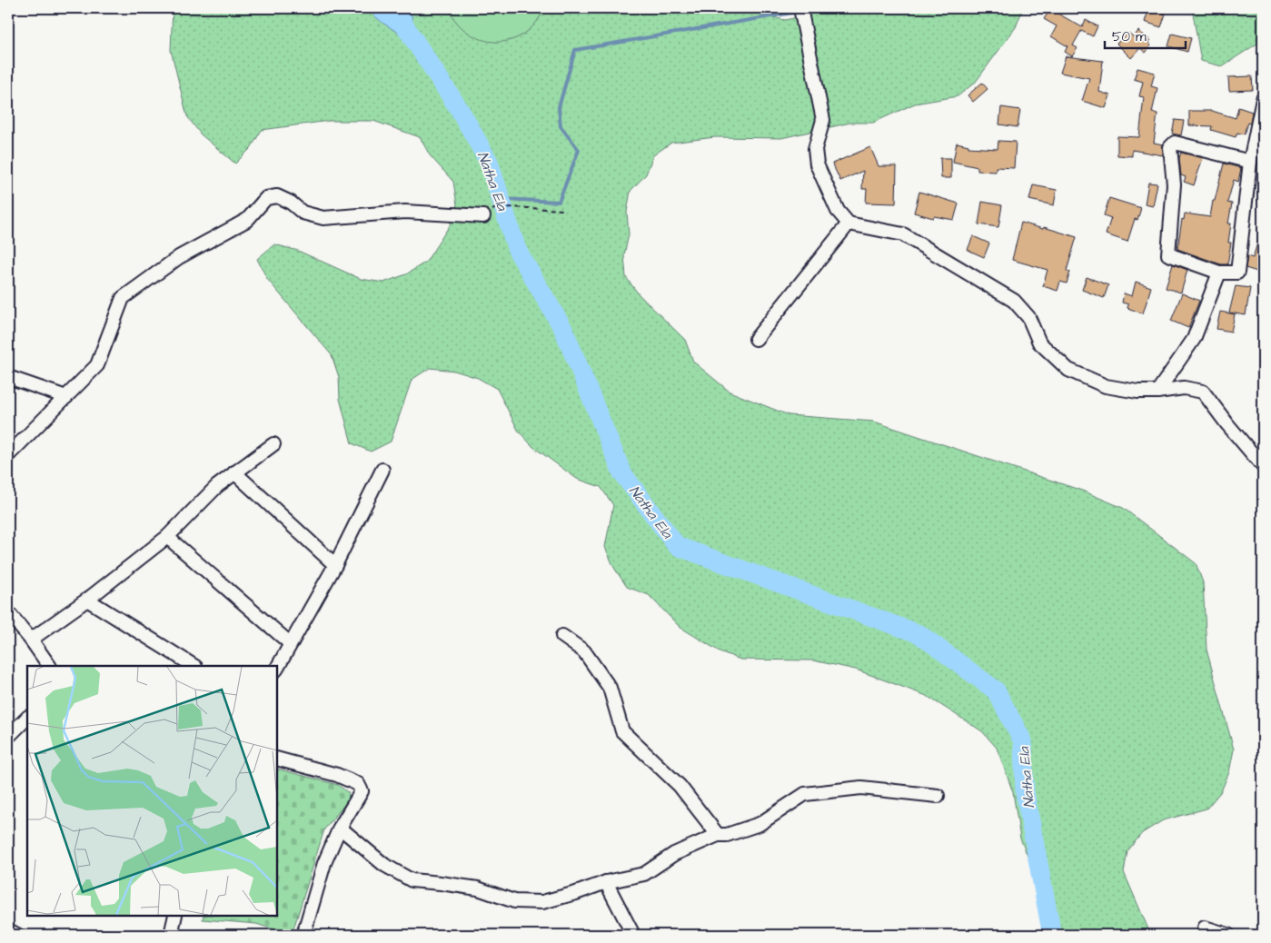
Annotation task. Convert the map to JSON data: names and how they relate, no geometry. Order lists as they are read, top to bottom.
{
  "water": ["Natha Ela"],
  "scale_bar": "50 m"
}
